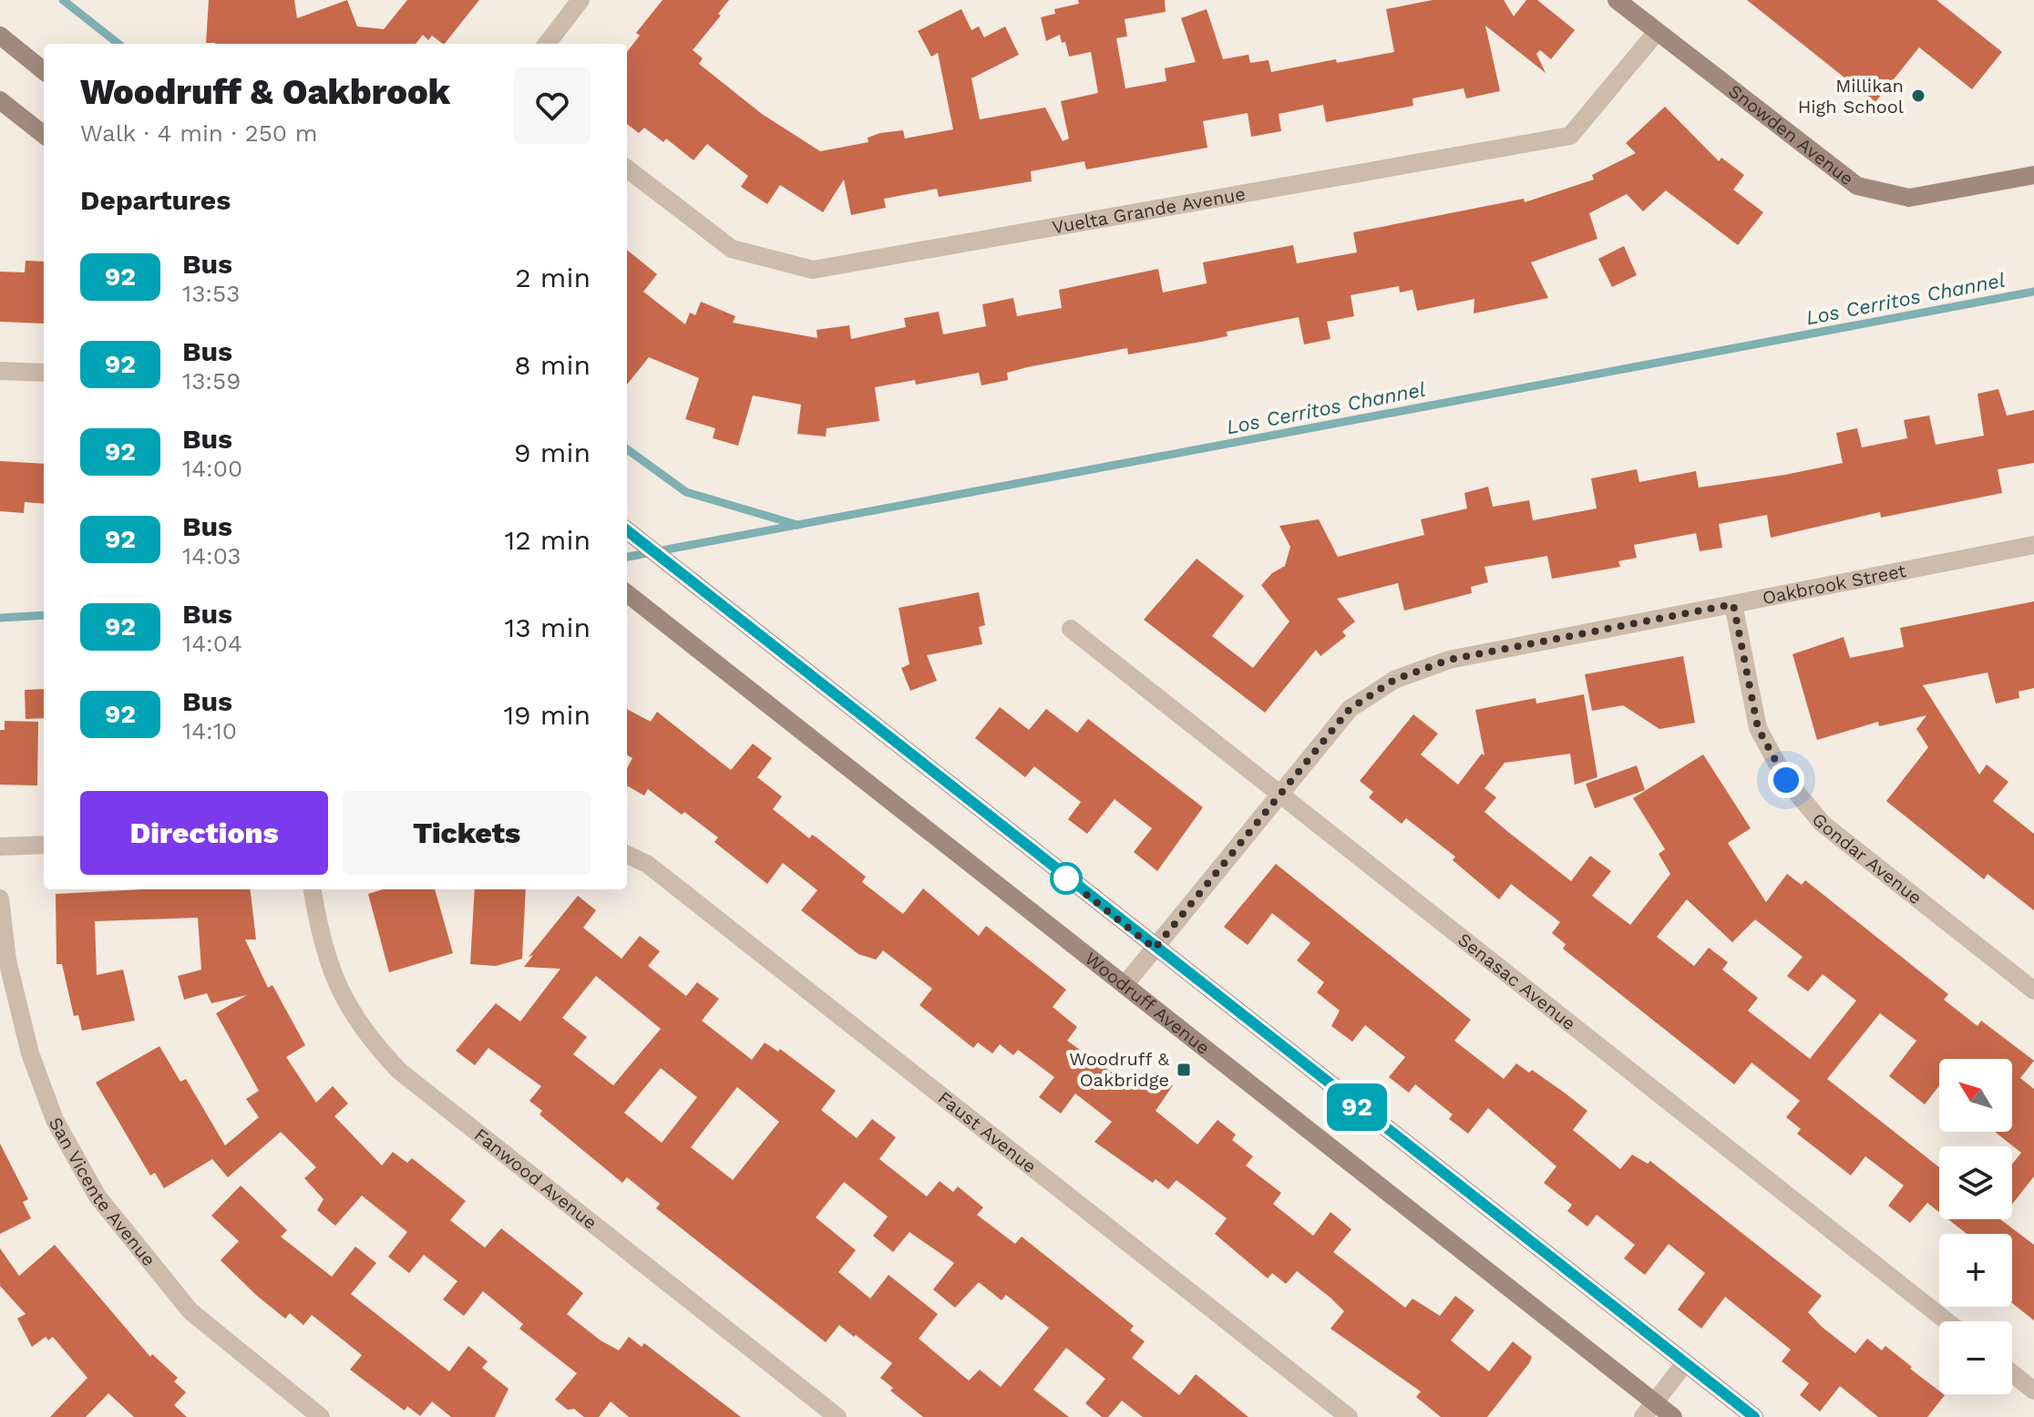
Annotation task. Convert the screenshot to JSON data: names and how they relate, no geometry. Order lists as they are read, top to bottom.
{
  "streets": {
    "main road": ["Snowden Avenue", "Woodruff Avenue"],
    "street": [
      "Vuelta Grande Avenue",
      "Oakbrook Street",
      "Gondar Avenue",
      "Senasac Avenue",
      "Faust Avenue",
      "Fanwood Avenue",
      "San Vicente Avenue"
    ]
  },
  "crossings": [
    ["Snowden Avenue", "Vuelta Grande Avenue"],
    ["Oakbrook Street", "Gondar Avenue"],
    ["Oakbrook Street", "Senasac Avenue"],
    ["Oakbrook Street", "Woodruff Avenue"]
  ],
  "water": ["Los Cerritos Channel"],
  "places": {
    "other": ["Millikan High School"],
    "transit": ["Woodruff & Oakbridge"]
  },
  "lines": ["bus line 92"],
  "north": "top left",
  "page": {
    "on_map": "92",
    "heading": [
      ["Woodruff & Oakbrook", "Walk · 4 min · 250 m"],
      "Departures"
    ],
    "list": [
      {
        "mark": "92",
        "name": "Bus",
        "note": "13:53",
        "value": "2 min"
      },
      {
        "mark": "92",
        "name": "Bus",
        "note": "13:59",
        "value": "8 min"
      },
      {
        "mark": "92",
        "name": "Bus",
        "note": "14:00",
        "value": "9 min"
      },
      {
        "mark": "92",
        "name": "Bus",
        "note": "14:03",
        "value": "12 min"
      },
      {
        "mark": "92",
        "name": "Bus",
        "note": "14:04",
        "value": "13 min"
      },
      {
        "mark": "92",
        "name": "Bus",
        "note": "14:10",
        "value": "19 min"
      }
    ],
    "buttons": ["Directions", "Tickets"],
    "map_buttons": ["+", "−"]
  }
}
